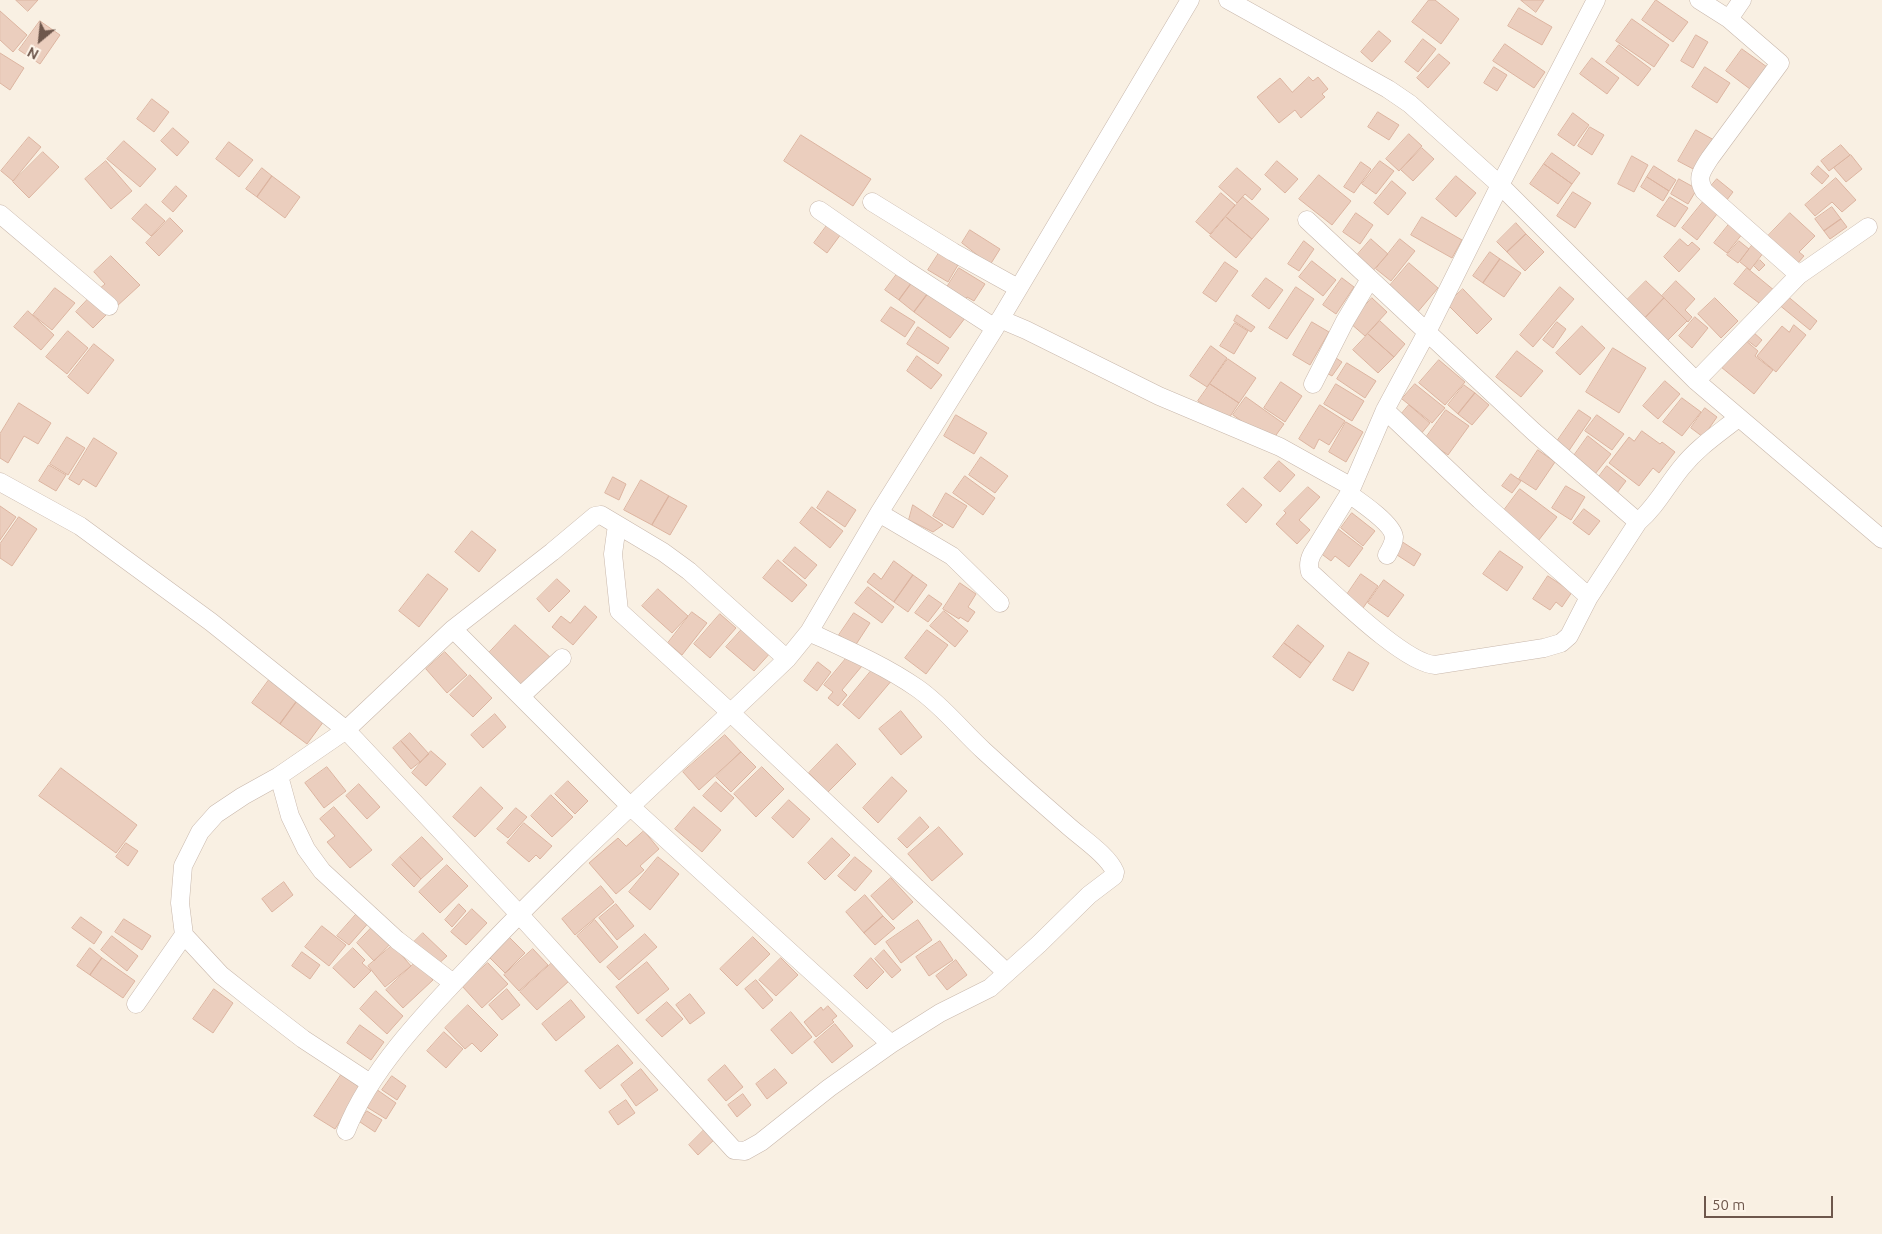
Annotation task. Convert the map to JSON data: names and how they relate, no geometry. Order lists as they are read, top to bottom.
{
  "scale_bar": "50 m",
  "north": "bottom left"
}
